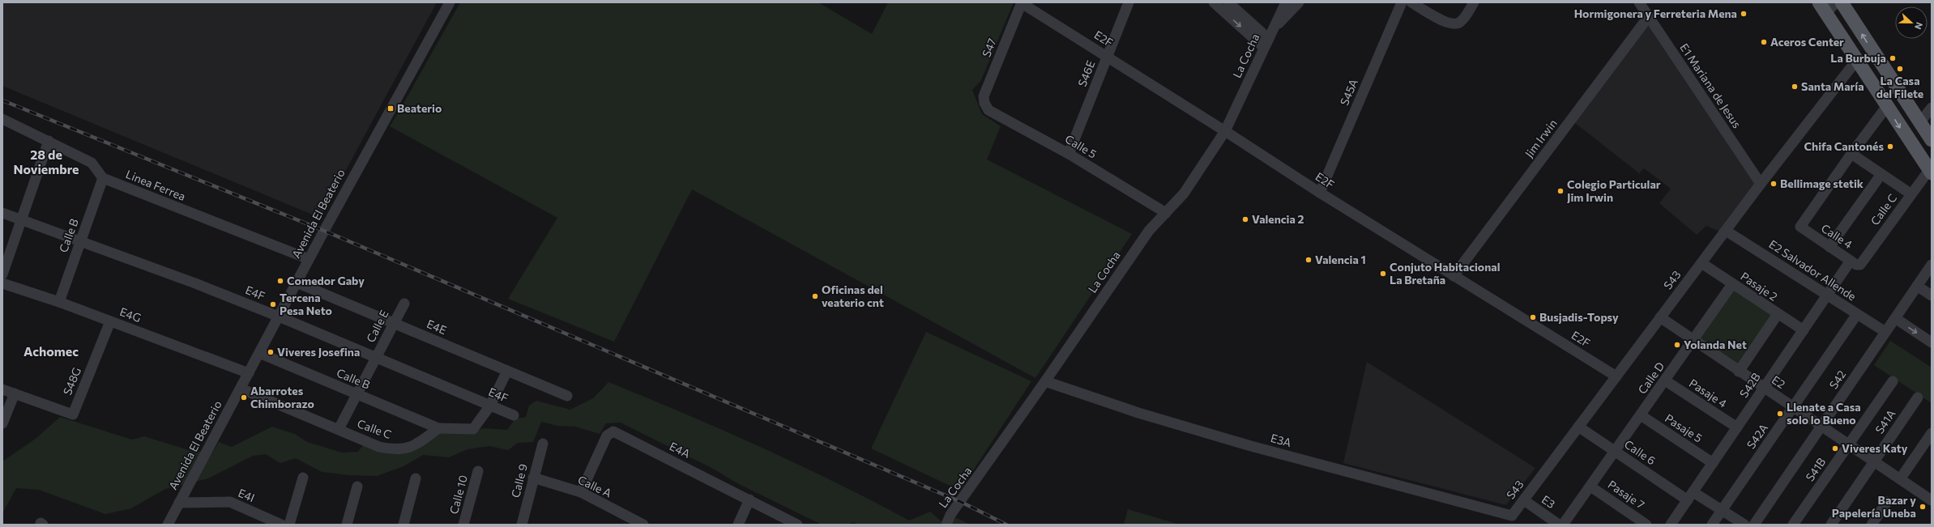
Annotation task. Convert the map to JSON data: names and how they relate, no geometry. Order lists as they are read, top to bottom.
{
  "streets": {
    "street": [
      "E2F",
      "S47",
      "La Cocha",
      "S46E",
      "E1 Mariana de Jesus",
      "S45A",
      "Jim Irwin",
      "Calle 5",
      "Linea Ferrea",
      "Calle C",
      "Avenida El Beaterio",
      "Calle B",
      "Calle 4",
      "E2 Salvador Allende",
      "S43",
      "Pasaje 2",
      "E4F",
      "E4G",
      "Calle E",
      "E4E",
      "Calle D",
      "S42",
      "S48G",
      "E2",
      "S42B",
      "Pasaje 4",
      "S41A",
      "Pasaje 5",
      "S42A",
      "E3A",
      "E4A",
      "Calle 6",
      "S41B",
      "Calle 9",
      "Calle A",
      "Calle 10",
      "Pasaje 7",
      "E4I",
      "E3"
    ]
  },
  "crossings": [
    ["E2F", "S47"],
    ["E2F", "La Cocha"],
    ["E2F", "S46E"],
    ["E2F", "S45A"],
    ["E2F", "Jim Irwin"],
    ["E2F", "S43"],
    ["S47", "Calle 5"],
    ["La Cocha", "Calle 5"],
    ["La Cocha", "E3A"],
    ["S46E", "Calle 5"],
    ["E1 Mariana de Jesus", "Jim Irwin"],
    ["E1 Mariana de Jesus", "S43"],
    ["Linea Ferrea", "Avenida El Beaterio"],
    ["Linea Ferrea", "Calle B"],
    ["Calle C", "Avenida El Beaterio"],
    ["Calle C", "Calle B"],
    ["Calle C", "Calle 4"],
    ["Calle C", "Calle E"],
    ["Avenida El Beaterio", "Calle B"],
    ["Avenida El Beaterio", "E4F"],
    ["Avenida El Beaterio", "E4G"],
    ["Avenida El Beaterio", "E4E"],
    ["Avenida El Beaterio", "E4I"],
    ["Calle B", "E4F"],
    ["Calle B", "E4G"],
    ["Calle B", "Calle E"],
    ["Calle 4", "S42B"],
    ["E2 Salvador Allende", "S43"],
    ["E2 Salvador Allende", "S42"],
    ["E2 Salvador Allende", "S42B"],
    ["E2 Salvador Allende", "S42A"],
    ["S43", "Pasaje 2"],
    ["S43", "E2"],
    ["S43", "E3A"],
    ["S43", "Calle 6"],
    ["S43", "E3"],
    ["Pasaje 2", "Calle D"],
    ["Pasaje 2", "S42B"],
    ["E4F", "Calle E"],
    ["E4G", "S48G"],
    ["Calle E", "E4E"],
    ["Calle D", "E2"],
    ["Calle D", "Pasaje 4"],
    ["Calle D", "Pasaje 5"],
    ["Calle D", "Calle 6"],
    ["Calle D", "Pasaje 7"],
    ["S42", "E2"],
    ["E2", "S42B"],
    ["E2", "S41A"],
    ["E2", "S42A"],
    ["E2", "S41B"],
    ["S42B", "Pasaje 4"],
    ["S42B", "Pasaje 5"],
    ["S42B", "Calle 6"],
    ["S42A", "Calle 6"],
    ["E4A", "Calle A"],
    ["Calle 9", "Calle A"]
  ],
  "districts": ["28 de Noviembre", "Achomec"],
  "places": {
    "other": [
      "Hormigonera y Ferreteria Mena",
      "Aceros Center",
      "La Burbuja",
      "La Casa del Filete",
      "Santa María",
      "Chifa Cantonés",
      "Bellimage stetik",
      "Colegio Particular Jim Irwin",
      "Valencia 2",
      "Valencia 1",
      "Conjuto Habitacional La Bretaña",
      "Comedor Gaby",
      "Oficinas del veaterio cnt",
      "Tercena Pesa Neto",
      "Busjadis-Topsy",
      "Yolanda Net",
      "Viveres Josefina",
      "Abarrotes Chimborazo",
      "Llenate a Casa solo lo Bueno",
      "Viveres Katy",
      "Bazar y Papelería Uneba"
    ],
    "transit": ["Beaterio"]
  },
  "north": "right"
}
